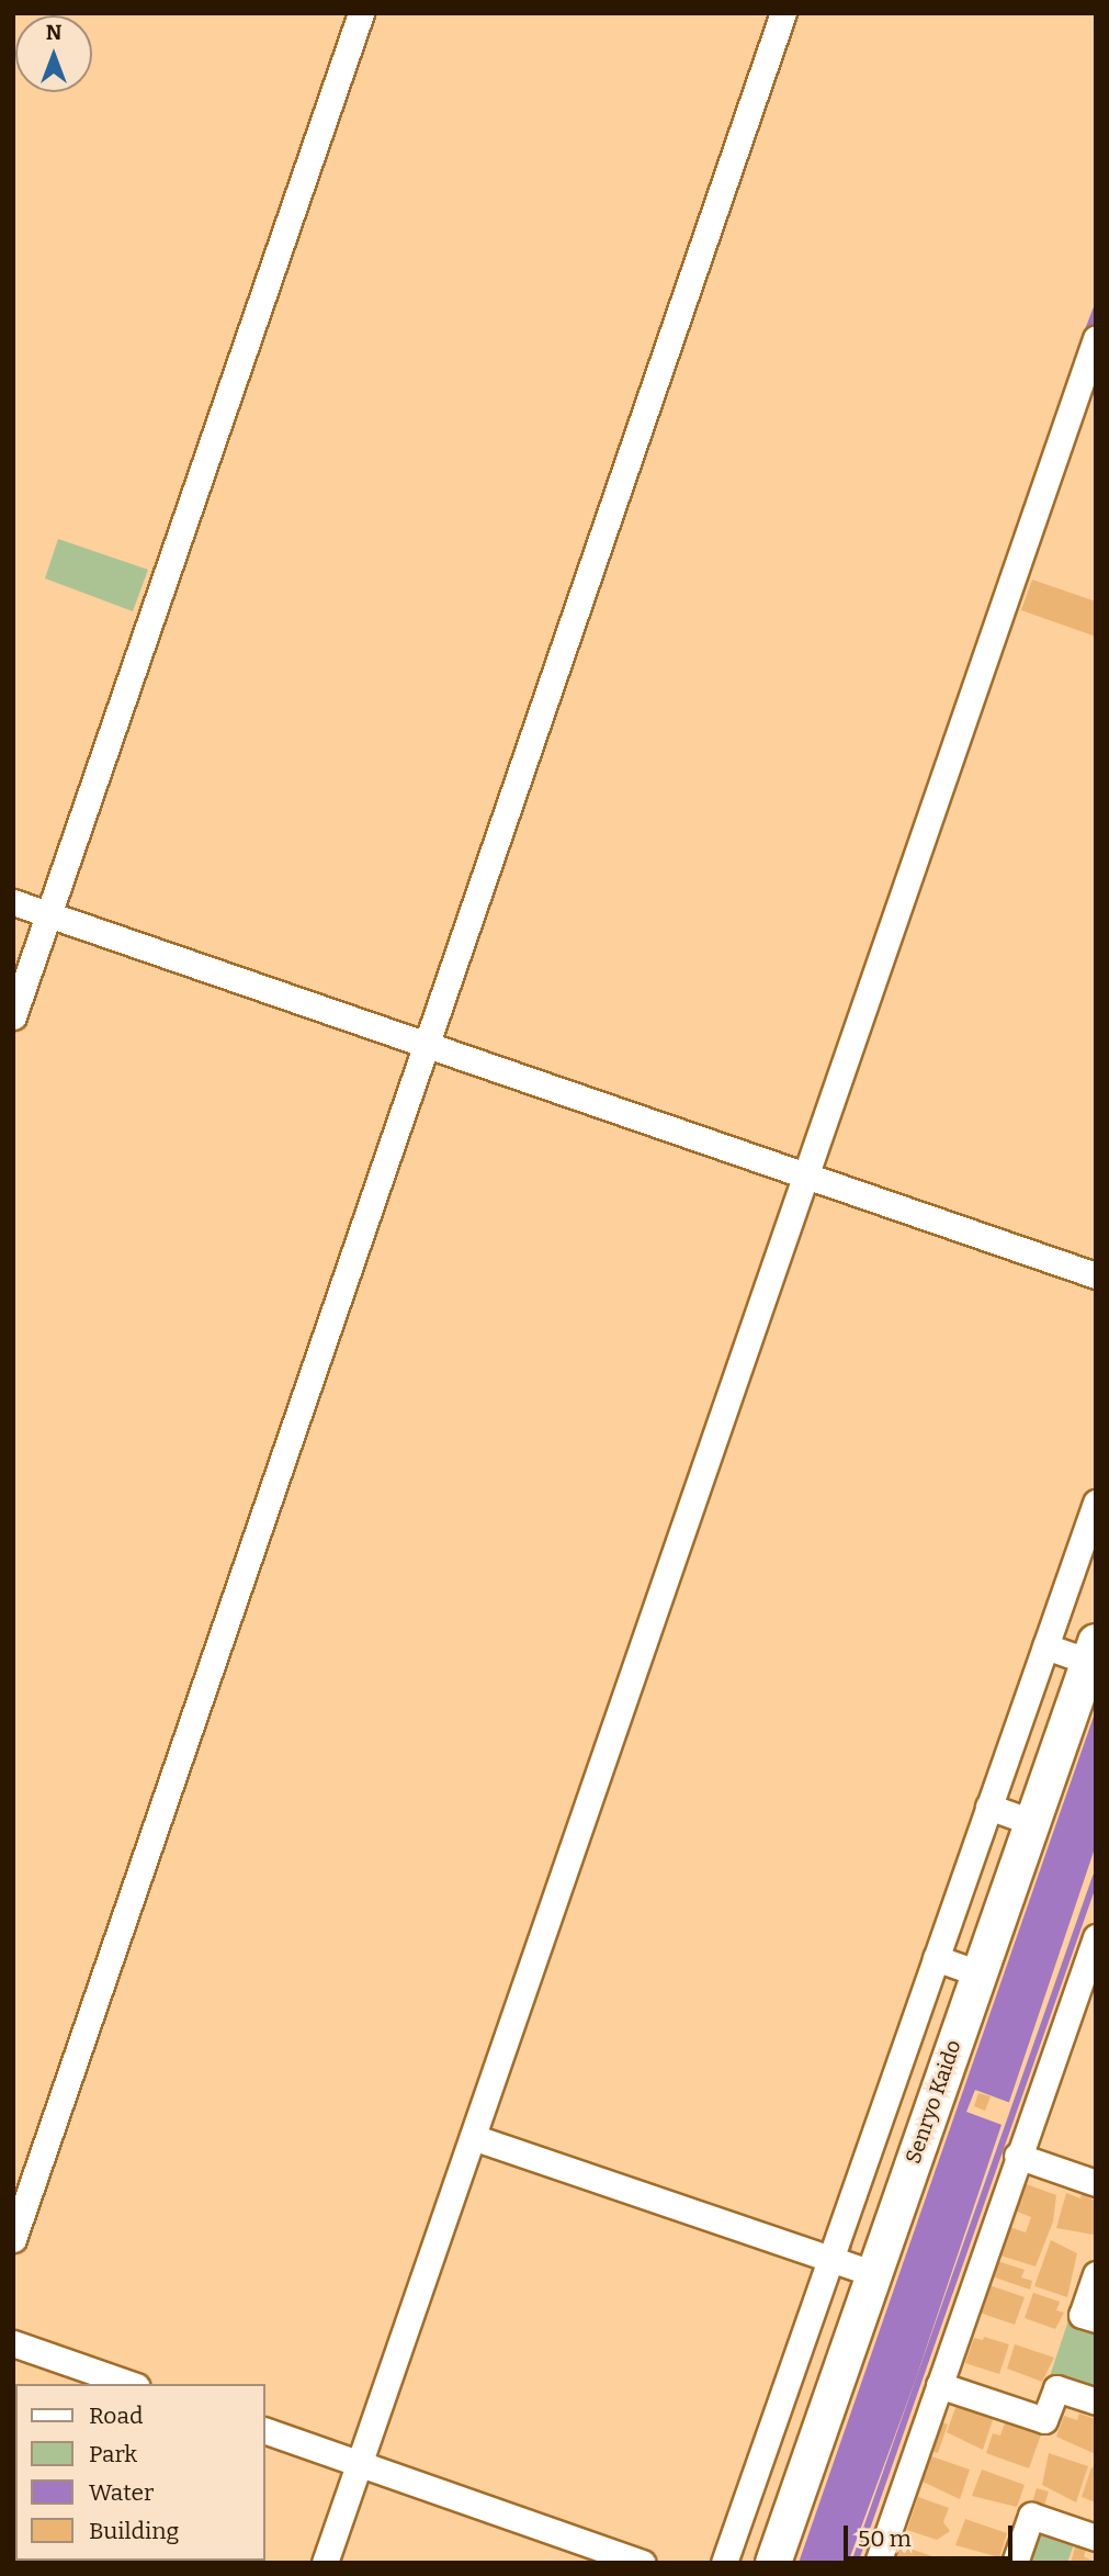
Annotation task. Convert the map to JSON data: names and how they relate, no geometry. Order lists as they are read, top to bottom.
{
  "streets": {
    "street": ["Senryo Kaido"]
  },
  "legend": [
    "Road",
    "Park",
    "Water",
    "Building"
  ],
  "scale_bar": "50 m",
  "north": "top"
}
